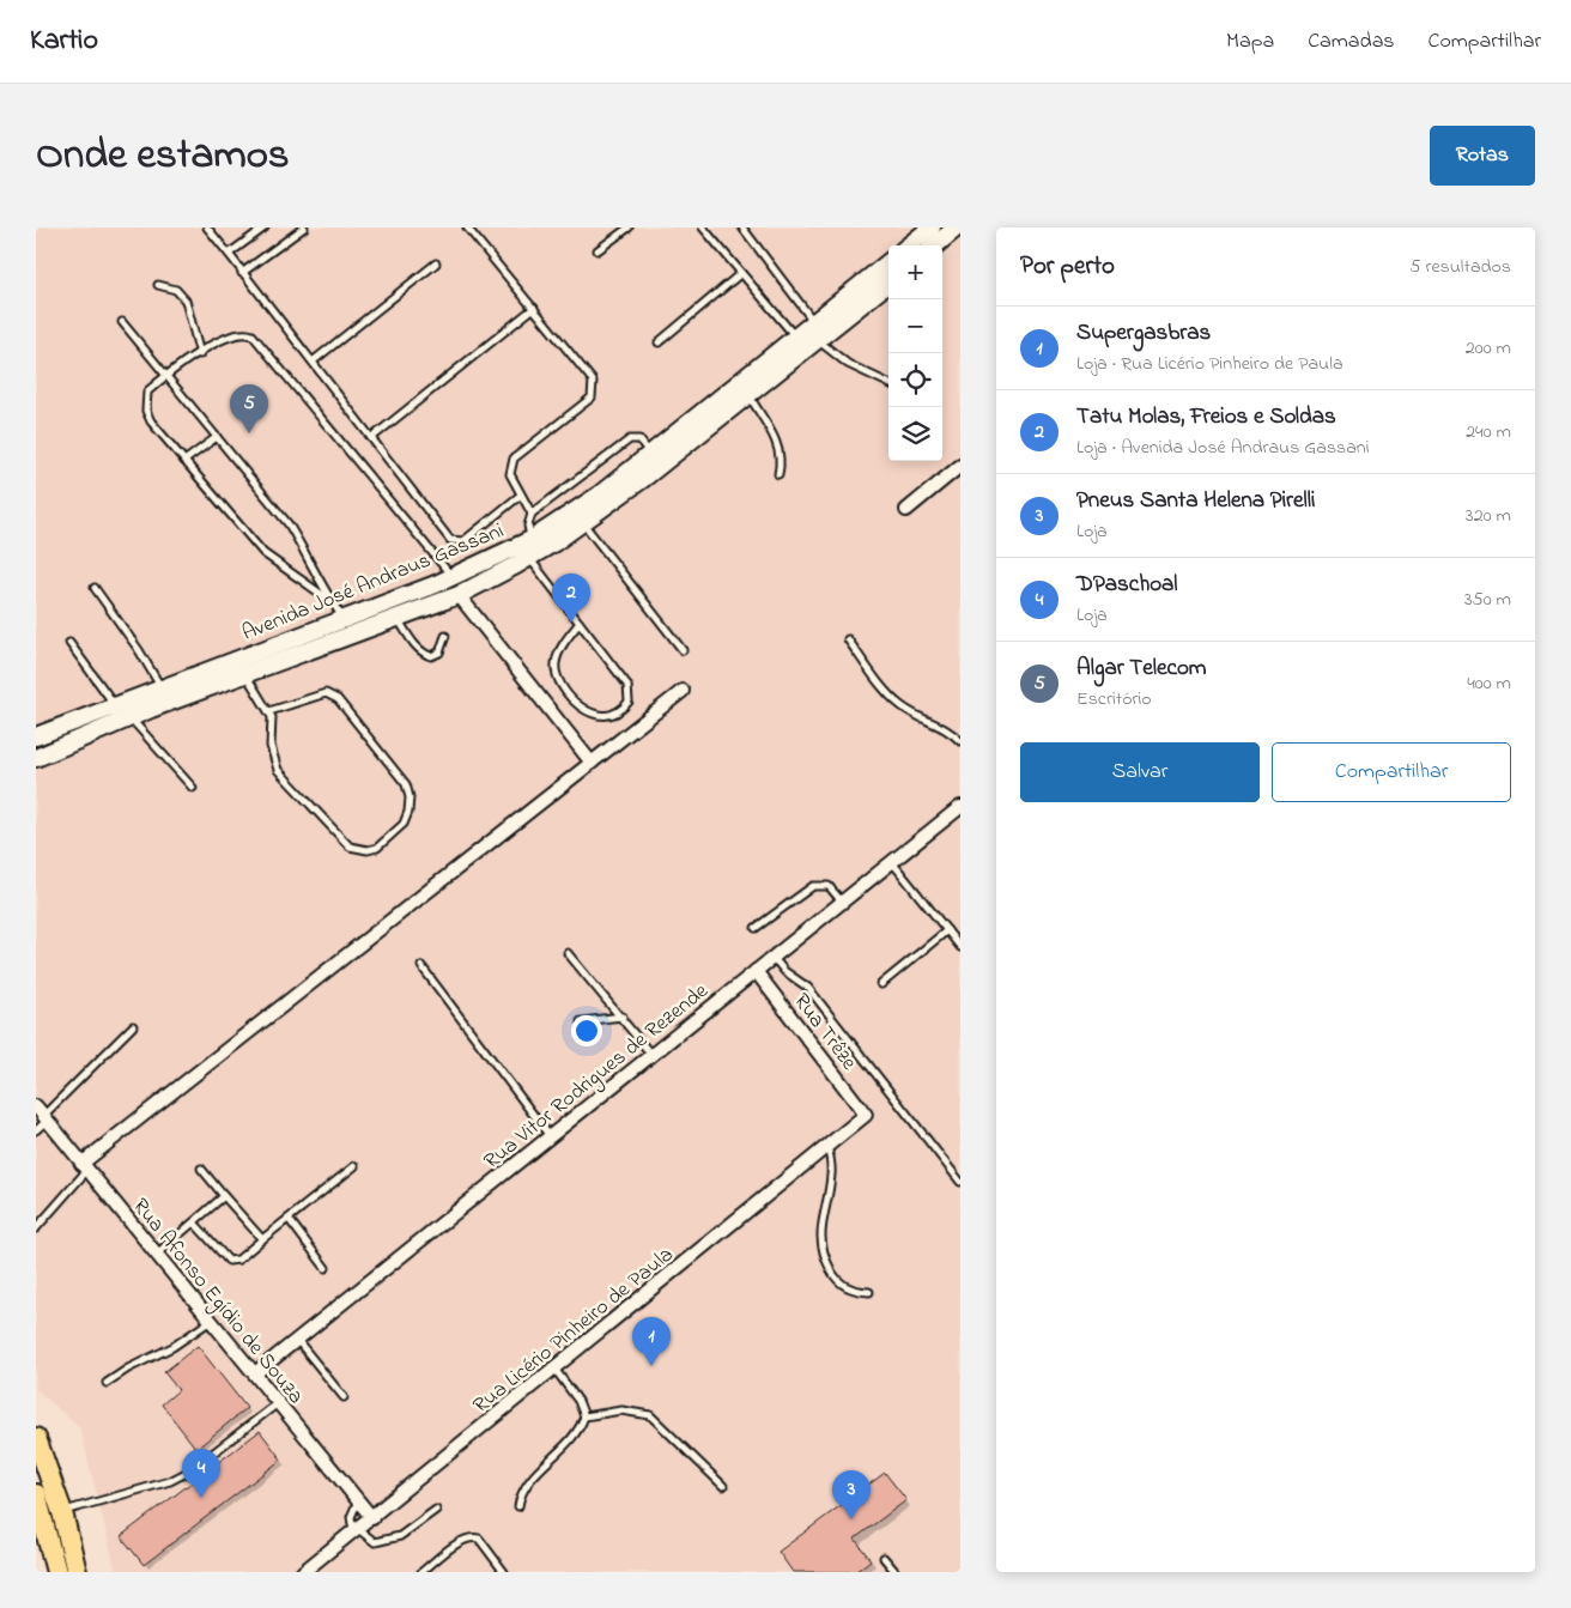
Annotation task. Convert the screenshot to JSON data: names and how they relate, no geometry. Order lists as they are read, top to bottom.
{
  "streets": {
    "main road": ["Avenida José Andraus Gassani"],
    "street": [
      "Rua Trêze",
      "Rua Vitor Rodrigues de Rezende",
      "Rua Afonso Egídio de Souza",
      "Rua Licério Pinheiro de Paula"
    ]
  },
  "crossings": [
    ["Rua Trêze", "Rua Vitor Rodrigues de Rezende"],
    ["Rua Trêze", "Rua Licério Pinheiro de Paula"],
    ["Rua Vitor Rodrigues de Rezende", "Rua Afonso Egídio de Souza"],
    ["Rua Afonso Egídio de Souza", "Rua Licério Pinheiro de Paula"]
  ],
  "page": {
    "header": "Kartio",
    "nav": ["Mapa", "Camadas", "Compartilhar"],
    "title": "Onde estamos",
    "buttons": [
      "Rotas",
      ["Salvar", "Compartilhar"]
    ],
    "heading": ["Por perto", "5 resultados"],
    "map_buttons": ["+", "−"],
    "list": [
      {
        "mark": "1",
        "name": "Supergasbras",
        "note": "Loja · Rua Licério Pinheiro de Paula",
        "value": "200 m"
      },
      {
        "mark": "2",
        "name": "Tatu Molas, Freios e Soldas",
        "note": "Loja · Avenida José Andraus Gassani",
        "value": "240 m"
      },
      {
        "mark": "3",
        "name": "Pneus Santa Helena Pirelli",
        "note": "Loja",
        "value": "320 m"
      },
      {
        "mark": "4",
        "name": "DPaschoal",
        "note": "Loja",
        "value": "350 m"
      },
      {
        "mark": "5",
        "name": "Algar Telecom",
        "note": "Escritório",
        "value": "400 m"
      }
    ],
    "pins": [
      "5",
      "2",
      "1",
      "4",
      "3"
    ]
  }
}
